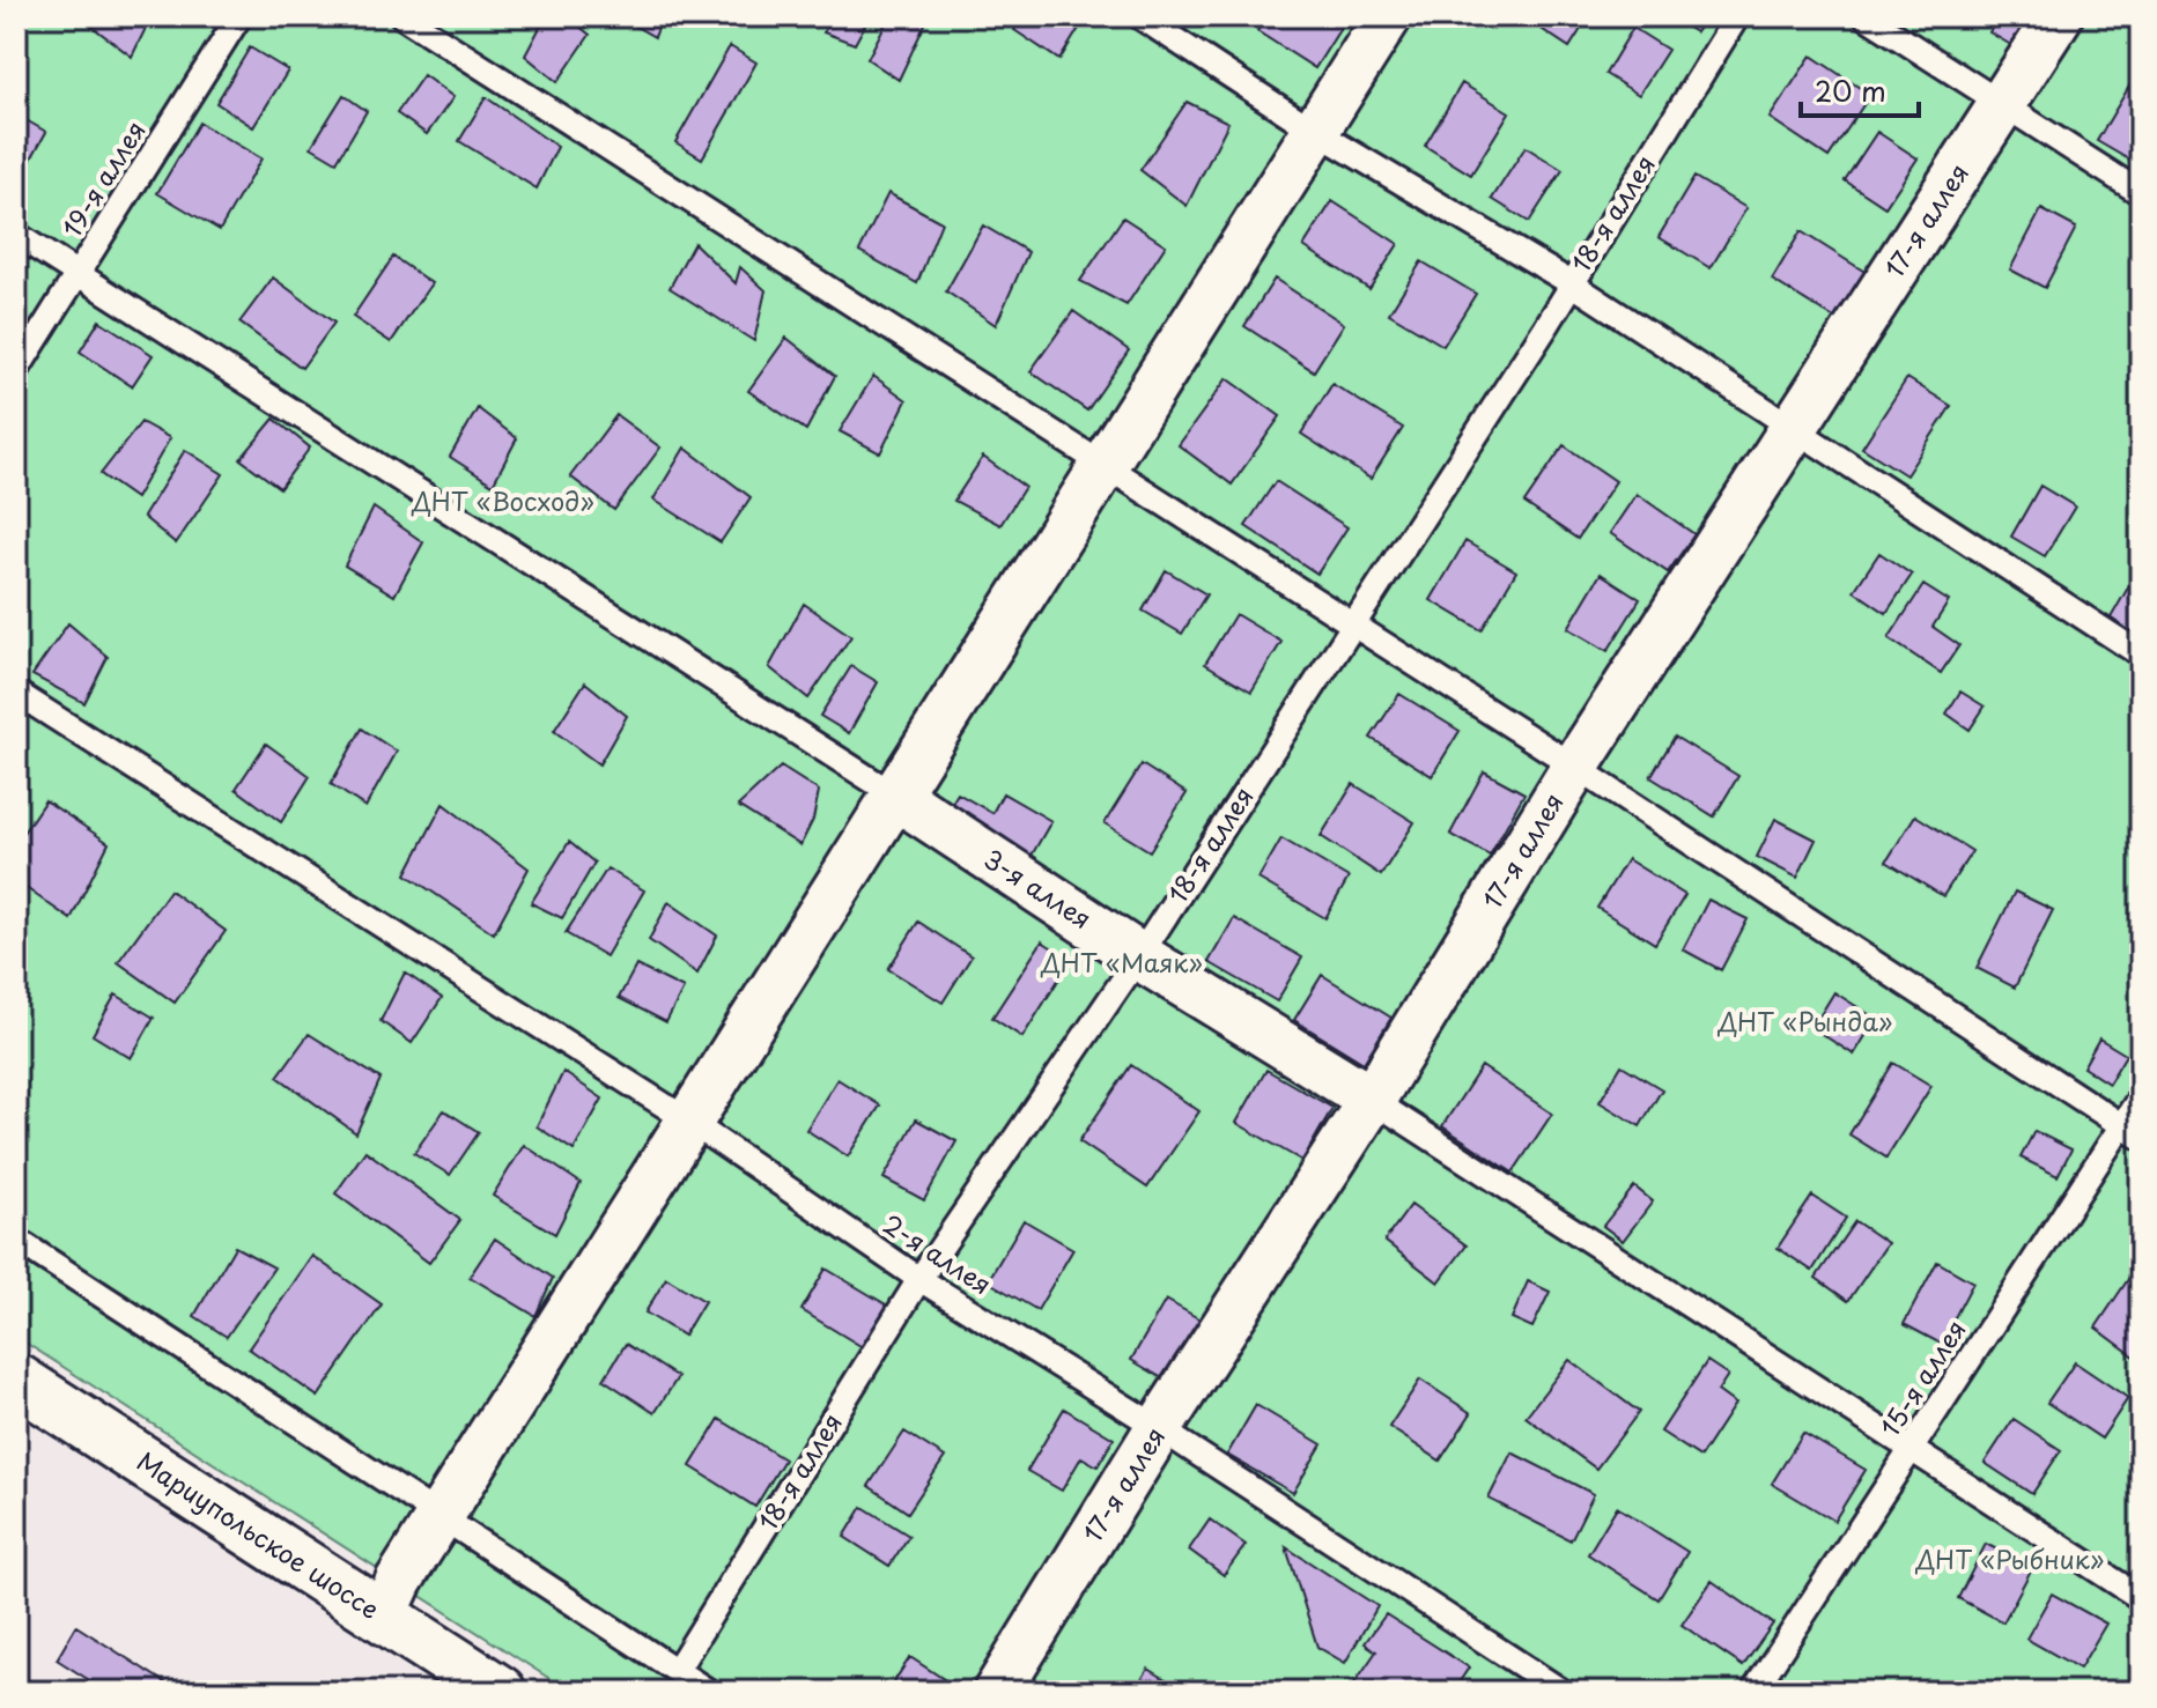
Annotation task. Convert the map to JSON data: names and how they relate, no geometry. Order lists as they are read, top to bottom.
{
  "streets": {
    "main road": ["Мариупольское шоссе"],
    "street": ["17-я аллея", "3-я аллея"],
    "lane": [
      "19-я аллея",
      "18-я аллея",
      "2-я аллея",
      "15-я аллея"
    ]
  },
  "crossings": [
    ["18-я аллея", "3-я аллея"],
    ["18-я аллея", "2-я аллея"],
    ["17-я аллея", "3-я аллея"],
    ["17-я аллея", "2-я аллея"]
  ],
  "parks": [
    "ДНТ «Восход»",
    "ДНТ «Маяк»",
    "ДНТ «Рында»",
    "ДНТ «Рыбник»"
  ],
  "scale_bar": "20 m"
}
